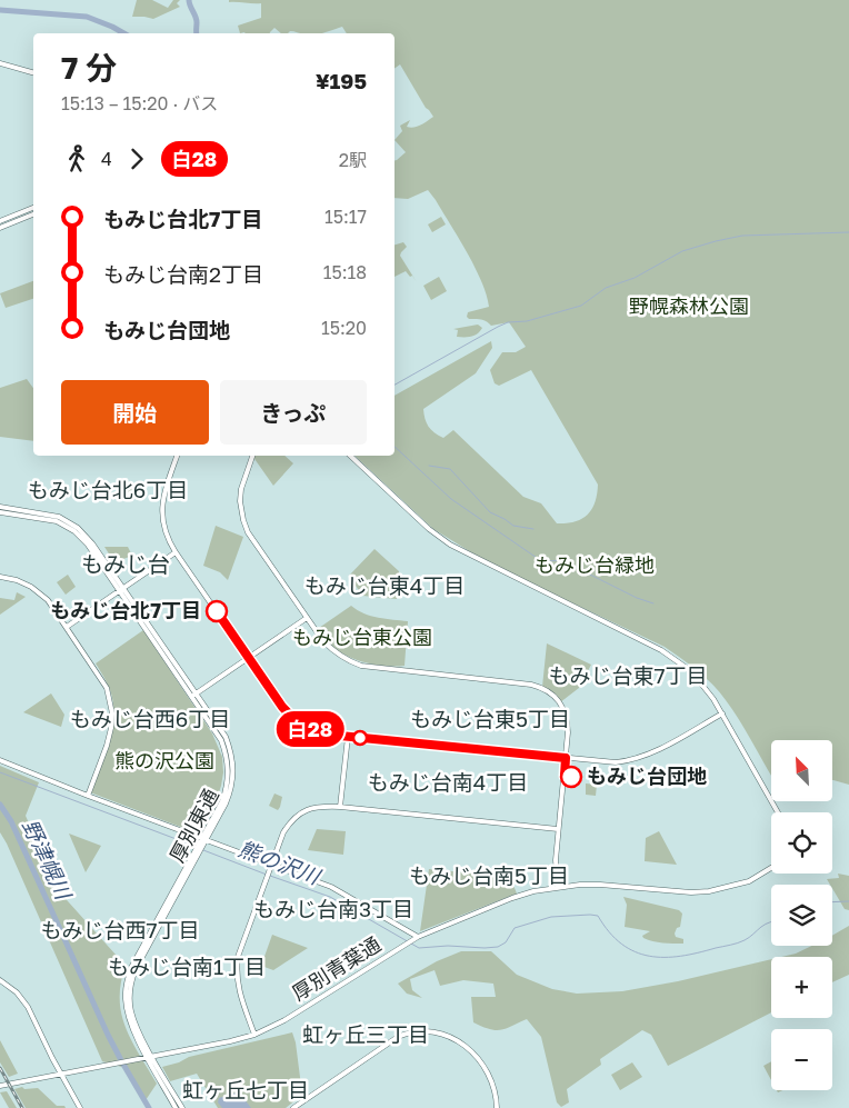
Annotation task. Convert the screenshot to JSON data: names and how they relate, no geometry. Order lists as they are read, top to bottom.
{
  "streets": {
    "street": ["厚別東通", "厚別青葉通"]
  },
  "crossings": [
    ["厚別東通", "厚別青葉通"]
  ],
  "districts": [
    "もみじ台北6丁目",
    "もみじ台",
    "もみじ台東4丁目",
    "もみじ台東7丁目",
    "もみじ台西6丁目",
    "もみじ台東5丁目",
    "もみじ台南4丁目",
    "もみじ台南5丁目",
    "もみじ台南3丁目",
    "もみじ台西7丁目",
    "もみじ台南1丁目",
    "虹ヶ丘三丁目",
    "虹ヶ丘七丁目"
  ],
  "water": ["野津幌川", "熊の沢川"],
  "parks": [
    "野幌森林公園",
    "もみじ台緑地",
    "もみじ台東公園",
    "熊の沢公園"
  ],
  "places": ["もみじ台北7丁目", "もみじ台団地"],
  "lines": ["bus line 白28"],
  "north": "top left",
  "page": {
    "on_map": "白28",
    "heading": ["7 分", "15:13 – 15:20 · バス", "¥195"],
    "legs": ["4", "白28", "2駅"],
    "list": [
      {
        "name": "もみじ台北7丁目",
        "value": "15:17"
      },
      {
        "name": "もみじ台南2丁目",
        "value": "15:18"
      },
      {
        "name": "もみじ台団地",
        "value": "15:20"
      }
    ],
    "buttons": ["開始", "きっぷ"],
    "map_buttons": ["+", "−"]
  }
}
